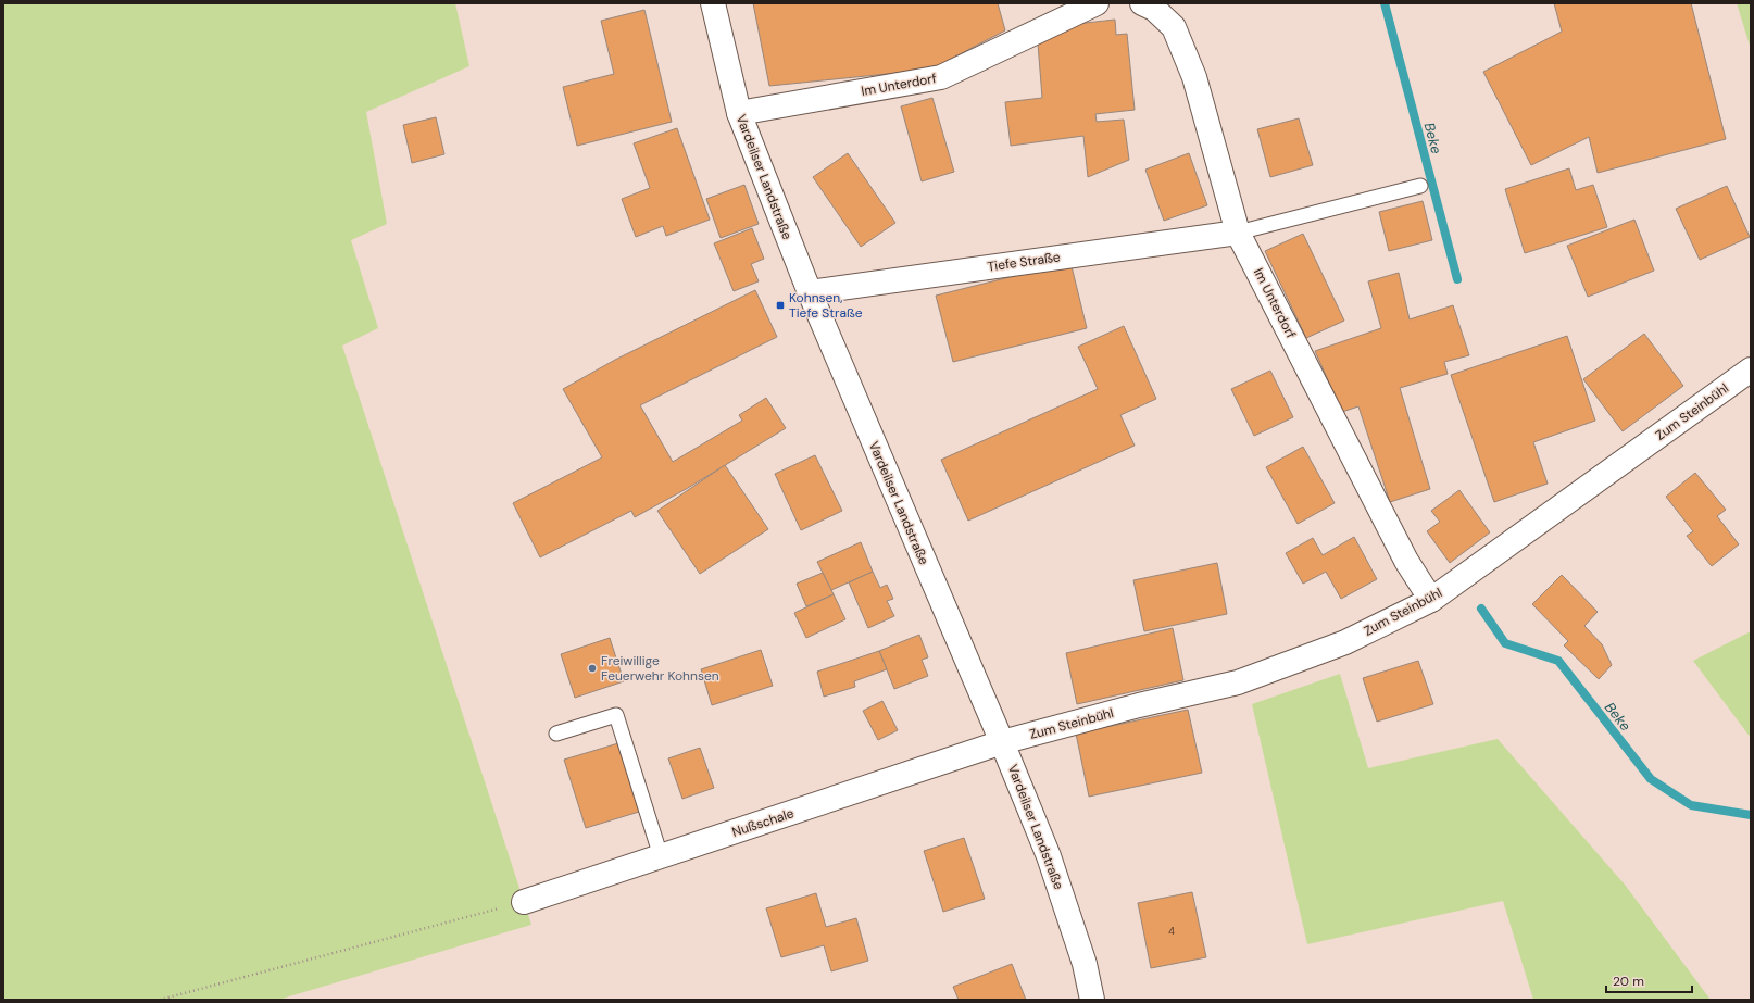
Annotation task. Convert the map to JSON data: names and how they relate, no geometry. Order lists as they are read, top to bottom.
{
  "streets": {
    "street": [
      "Im Unterdorf",
      "Vardeilser Landstraße",
      "Tiefe Straße",
      "Zum Steinbühl",
      "Nußschale"
    ]
  },
  "crossings": [
    ["Im Unterdorf", "Vardeilser Landstraße"],
    ["Im Unterdorf", "Tiefe Straße"],
    ["Im Unterdorf", "Zum Steinbühl"],
    ["Vardeilser Landstraße", "Tiefe Straße"],
    ["Vardeilser Landstraße", "Zum Steinbühl"],
    ["Vardeilser Landstraße", "Nußschale"],
    ["Zum Steinbühl", "Nußschale"]
  ],
  "water": ["Beke"],
  "places": {
    "transit": ["Kohnsen, Tiefe Straße"],
    "other": ["Freiwillige Feuerwehr Kohnsen"]
  },
  "house_numbers": ["4"],
  "scale_bar": "20 m"
}
